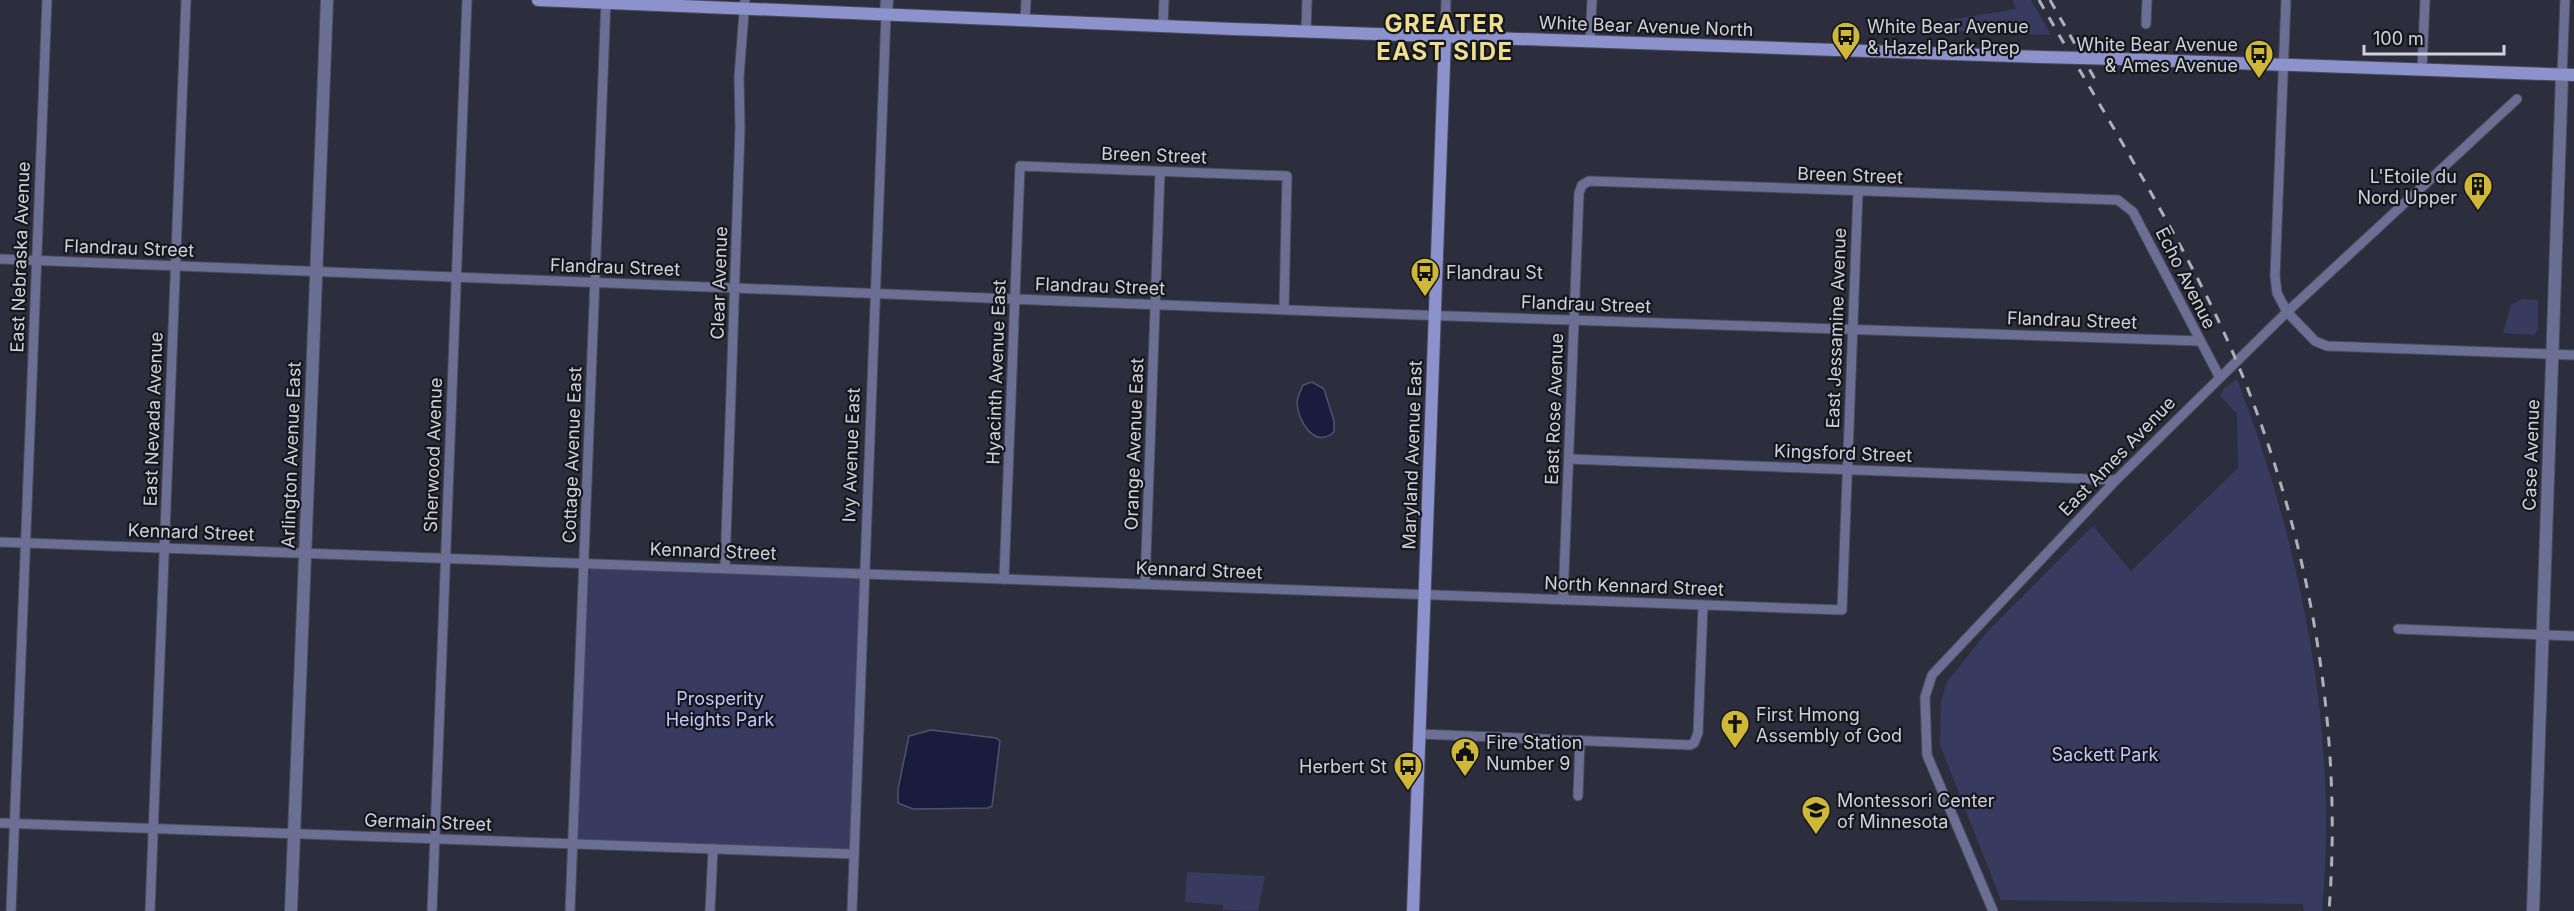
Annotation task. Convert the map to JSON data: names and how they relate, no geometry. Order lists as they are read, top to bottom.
{
  "streets": {
    "main road": ["White Bear Avenue North", "Maryland Avenue East"],
    "street": [
      "Breen Street",
      "Flandrau Street",
      "East Nebraska Avenue",
      "Echo Avenue",
      "Clear Avenue",
      "East Jessamine Avenue",
      "Hyacinth Avenue East",
      "East Rose Avenue",
      "East Nevada Avenue",
      "Orange Avenue East",
      "Kingsford Street",
      "Arlington Avenue East",
      "Sherwood Avenue",
      "Cottage Avenue East",
      "Ivy Avenue East",
      "Case Avenue",
      "East Ames Avenue",
      "Kennard Street",
      "North Kennard Street",
      "Germain Street"
    ]
  },
  "crossings": [
    ["White Bear Avenue North", "Clear Avenue"],
    ["White Bear Avenue North", "Cottage Avenue East"],
    ["White Bear Avenue North", "Ivy Avenue East"],
    ["White Bear Avenue North", "Maryland Avenue East"],
    ["White Bear Avenue North", "Case Avenue"],
    ["Breen Street", "Flandrau Street"],
    ["Breen Street", "Echo Avenue"],
    ["Breen Street", "East Jessamine Avenue"],
    ["Breen Street", "Hyacinth Avenue East"],
    ["Breen Street", "East Rose Avenue"],
    ["Breen Street", "Orange Avenue East"],
    ["Flandrau Street", "East Nebraska Avenue"],
    ["Flandrau Street", "Echo Avenue"],
    ["Flandrau Street", "Clear Avenue"],
    ["Flandrau Street", "East Jessamine Avenue"],
    ["Flandrau Street", "Hyacinth Avenue East"],
    ["Flandrau Street", "East Rose Avenue"],
    ["Flandrau Street", "East Nevada Avenue"],
    ["Flandrau Street", "Orange Avenue East"],
    ["Flandrau Street", "Arlington Avenue East"],
    ["Flandrau Street", "Sherwood Avenue"],
    ["Flandrau Street", "Cottage Avenue East"],
    ["Flandrau Street", "Ivy Avenue East"],
    ["Flandrau Street", "Maryland Avenue East"],
    ["East Nebraska Avenue", "Kennard Street"],
    ["East Nebraska Avenue", "Germain Street"],
    ["Echo Avenue", "East Ames Avenue"],
    ["Clear Avenue", "Kennard Street"],
    ["East Jessamine Avenue", "Kingsford Street"],
    ["East Jessamine Avenue", "North Kennard Street"],
    ["Hyacinth Avenue East", "Kennard Street"],
    ["East Rose Avenue", "Kingsford Street"],
    ["East Rose Avenue", "North Kennard Street"],
    ["East Nevada Avenue", "Kennard Street"],
    ["East Nevada Avenue", "Germain Street"],
    ["Orange Avenue East", "Kennard Street"],
    ["Kingsford Street", "East Ames Avenue"],
    ["Arlington Avenue East", "Kennard Street"],
    ["Arlington Avenue East", "Germain Street"],
    ["Sherwood Avenue", "Kennard Street"],
    ["Sherwood Avenue", "Germain Street"],
    ["Cottage Avenue East", "Kennard Street"],
    ["Cottage Avenue East", "Germain Street"],
    ["Ivy Avenue East", "Kennard Street"],
    ["Ivy Avenue East", "Germain Street"],
    ["Maryland Avenue East", "Kennard Street"],
    ["Maryland Avenue East", "North Kennard Street"],
    ["Kennard Street", "North Kennard Street"]
  ],
  "districts": ["GREATER EAST SIDE"],
  "parks": ["Prosperity Heights Park", "Sackett Park"],
  "places": {
    "bus stop": [
      "White Bear Avenue & Hazel Park Prep",
      "White Bear Avenue & Ames Avenue",
      "Flandrau St",
      "Herbert St"
    ],
    "building": ["L'Etoile du Nord Upper"],
    "church": ["First Hmong Assembly of God"],
    "public building": ["Fire Station Number 9"],
    "school or university": ["Montessori Center of Minnesota"]
  },
  "scale_bar": "100 m"
}
